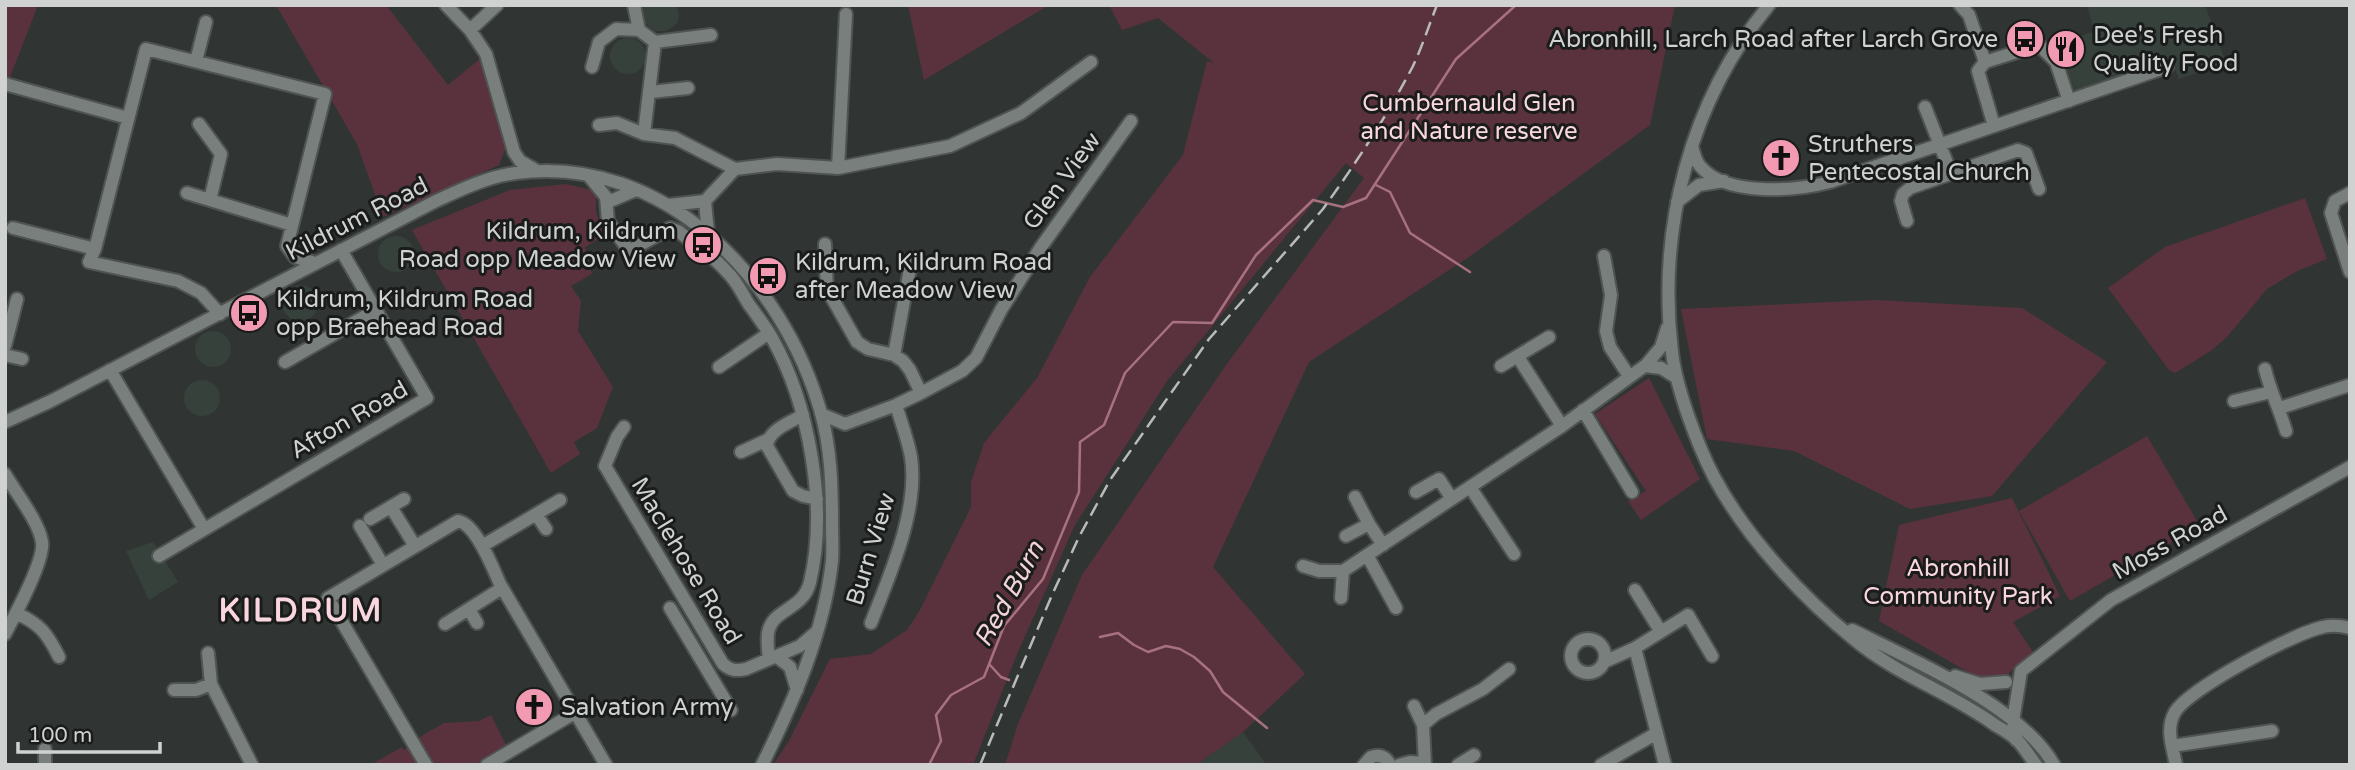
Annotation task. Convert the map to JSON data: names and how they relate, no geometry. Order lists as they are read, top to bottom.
{
  "streets": {
    "street": [
      "Glen View",
      "Kildrum Road",
      "Afton Road",
      "Moss Road",
      "Burn View",
      "Maclehose Road"
    ]
  },
  "crossings": [
    ["Glen View", "Burn View"],
    ["Kildrum Road", "Afton Road"],
    ["Kildrum Road", "Maclehose Road"]
  ],
  "districts": ["KILDRUM"],
  "water": ["Red Burn"],
  "parks": ["Cumbernauld Glen and Nature reserve", "Abronhill Community Park"],
  "places": {
    "bus stop": [
      "Abronhill, Larch Road after Larch Grove",
      "Kildrum, Kildrum Road opp Meadow View",
      "Kildrum, Kildrum Road after Meadow View",
      "Kildrum, Kildrum Road opp Braehead Road"
    ],
    "restaurant": ["Dee's Fresh Quality Food"],
    "church": ["Struthers Pentecostal Church", "Salvation Army"]
  },
  "scale_bar": "100 m"
}
